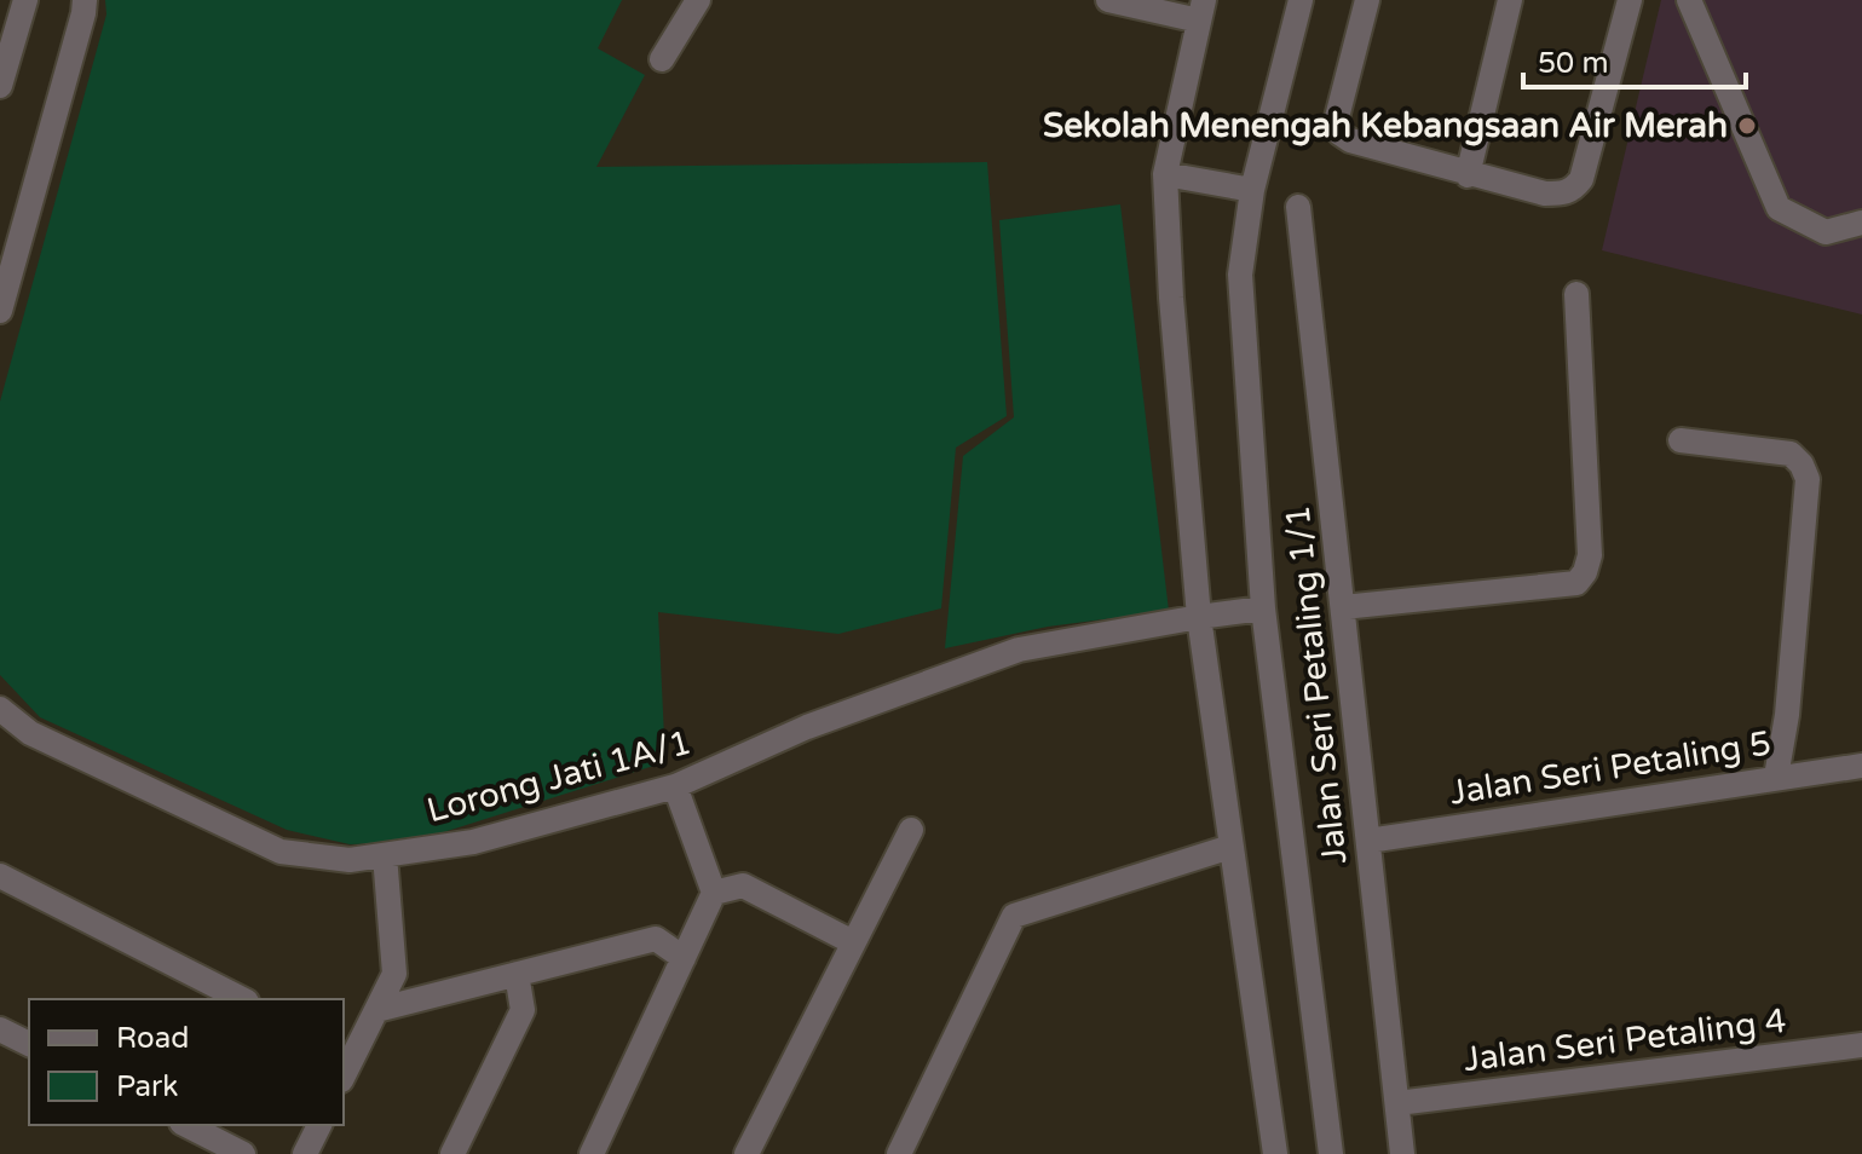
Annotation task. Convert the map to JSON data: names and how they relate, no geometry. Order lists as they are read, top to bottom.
{
  "streets": {
    "street": [
      "Jalan Seri Petaling 1/1",
      "Jalan Seri Petaling 5",
      "Lorong Jati 1A/1",
      "Jalan Seri Petaling 4"
    ]
  },
  "crossings": [
    ["Jalan Seri Petaling 1/1", "Jalan Seri Petaling 5"],
    ["Jalan Seri Petaling 1/1", "Jalan Seri Petaling 4"]
  ],
  "places": ["Sekolah Menengah Kebangsaan Air Merah"],
  "legend": ["Road", "Park"],
  "scale_bar": "50 m"
}
